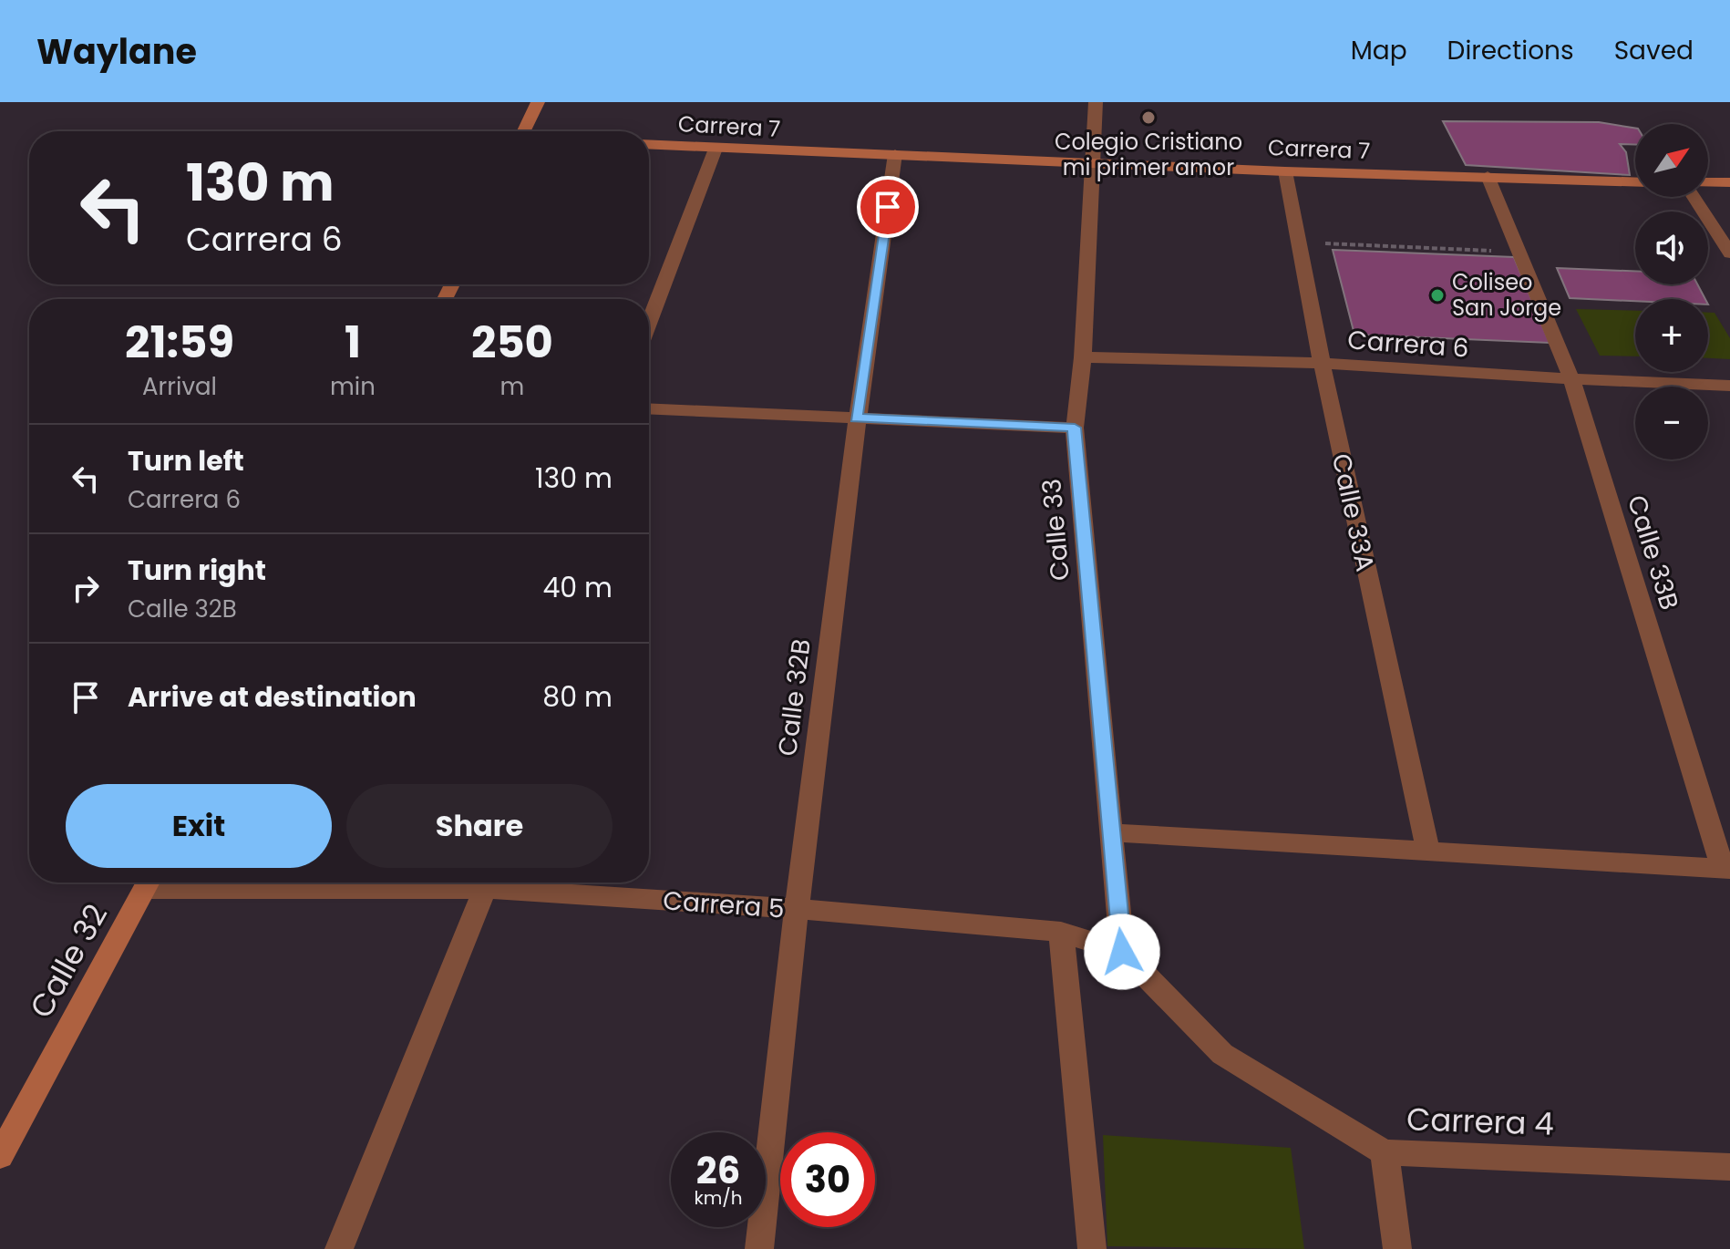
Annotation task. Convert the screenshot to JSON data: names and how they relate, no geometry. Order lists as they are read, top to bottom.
{
  "streets": {
    "street": [
      "Carrera 7",
      "Carrera 6",
      "Calle 33A",
      "Calle 33",
      "Calle 33B",
      "Calle 32B",
      "Carrera 5",
      "Calle 32",
      "Carrera 4"
    ]
  },
  "crossings": [
    ["Carrera 7", "Calle 33A"],
    ["Carrera 7", "Calle 33"],
    ["Carrera 7", "Calle 33B"],
    ["Carrera 7", "Calle 32B"],
    ["Carrera 6", "Calle 33A"],
    ["Carrera 6", "Calle 33"],
    ["Carrera 6", "Calle 33B"],
    ["Calle 33", "Carrera 5"],
    ["Calle 33", "Carrera 4"],
    ["Calle 32B", "Carrera 5"],
    ["Carrera 5", "Carrera 4"]
  ],
  "places": ["Colegio Cristiano mi primer amor", "Coliseo San Jorge"],
  "north": "top right",
  "page": {
    "header": "Waylane",
    "nav": ["Map", "Directions", "Saved"],
    "map_buttons": ["+", "−"],
    "turn": ["130 m", "Carrera 6"],
    "eta": [
      "21:59",
      "Arrival",
      "1",
      "min",
      "250",
      "m"
    ],
    "list": [
      {
        "name": "Turn left",
        "note": "Carrera 6",
        "value": "130 m"
      },
      {
        "name": "Turn right",
        "note": "Calle 32B",
        "value": "40 m"
      },
      {
        "name": "Arrive at destination",
        "value": "80 m"
      }
    ],
    "buttons": ["Exit", "Share"],
    "speed": "26 km/h",
    "limit": "30"
  }
}
